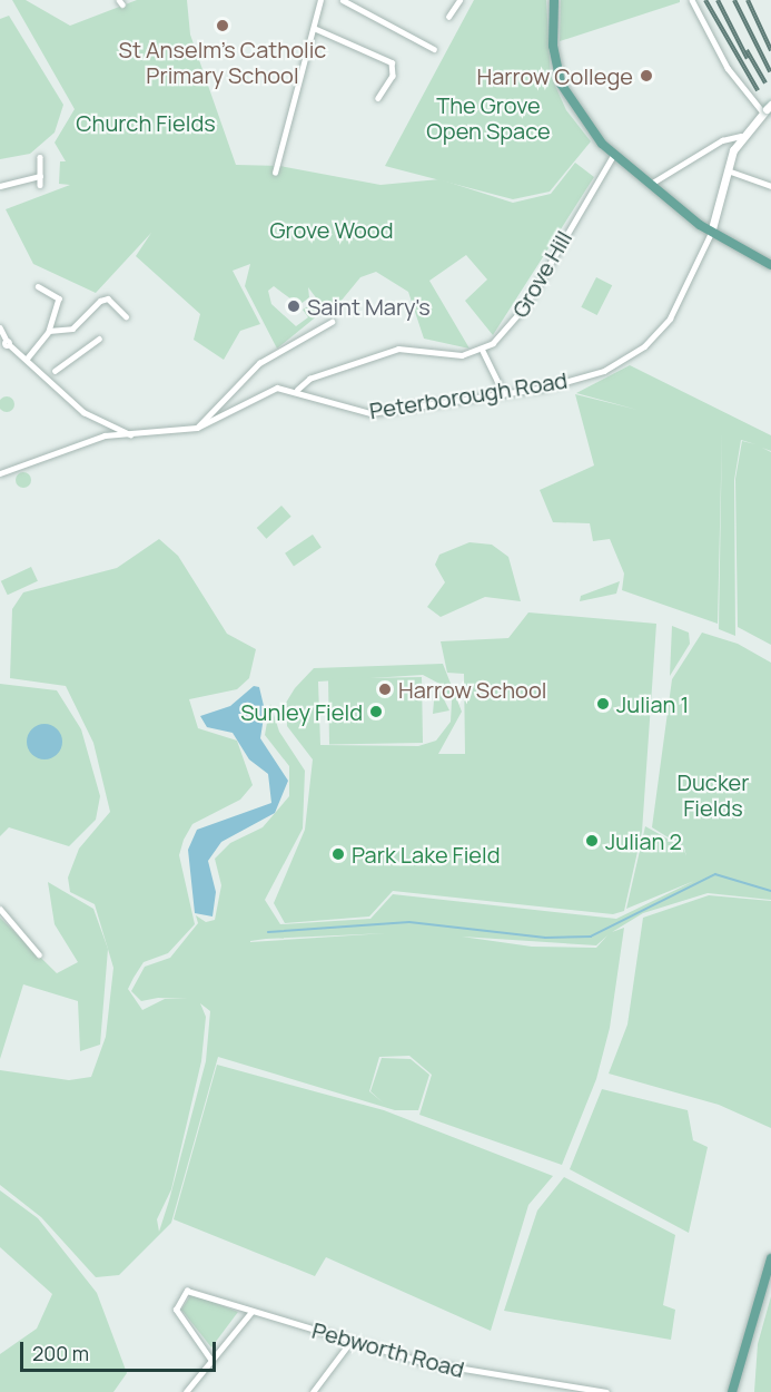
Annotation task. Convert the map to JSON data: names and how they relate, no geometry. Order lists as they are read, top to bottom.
{
  "streets": {
    "main road": ["Peterborough Road"],
    "street": ["Grove Hill", "Pebworth Road"]
  },
  "parks": [
    "The Grove Open Space",
    "Church Fields",
    "Grove Wood",
    "Ducker Fields"
  ],
  "places": [
    "St Anselm's Catholic Primary School",
    "Harrow College",
    "Saint Mary's",
    "Harrow School",
    "Julian 1",
    "Sunley Field",
    "Julian 2",
    "Park Lake Field"
  ],
  "scale_bar": "200 m"
}
